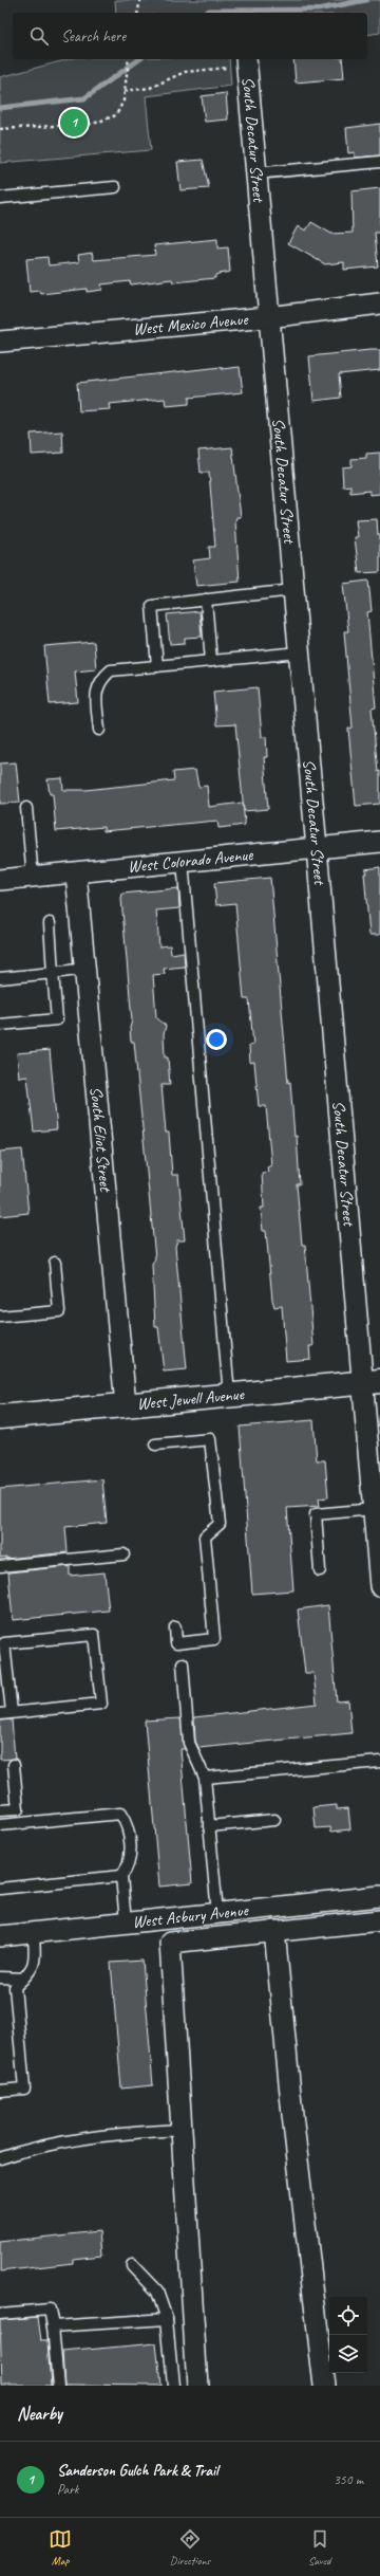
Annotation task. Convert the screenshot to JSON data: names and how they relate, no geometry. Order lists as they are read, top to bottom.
{
  "streets": {
    "street": [
      "South Decatur Street",
      "West Mexico Avenue",
      "West Colorado Avenue",
      "South Eliot Street",
      "West Jewell Avenue",
      "West Asbury Avenue"
    ]
  },
  "crossings": [
    ["South Decatur Street", "West Mexico Avenue"],
    ["South Decatur Street", "West Colorado Avenue"],
    ["South Decatur Street", "West Jewell Avenue"],
    ["West Colorado Avenue", "South Eliot Street"],
    ["South Eliot Street", "West Jewell Avenue"]
  ],
  "page": {
    "search": "Search here",
    "pins": "1",
    "heading": "Nearby",
    "list": [
      {
        "mark": "1",
        "name": "Sanderson Gulch Park & Trail",
        "note": "Park",
        "value": "350 m"
      }
    ],
    "nav": ["Map", "Directions", "Saved"]
  }
}
